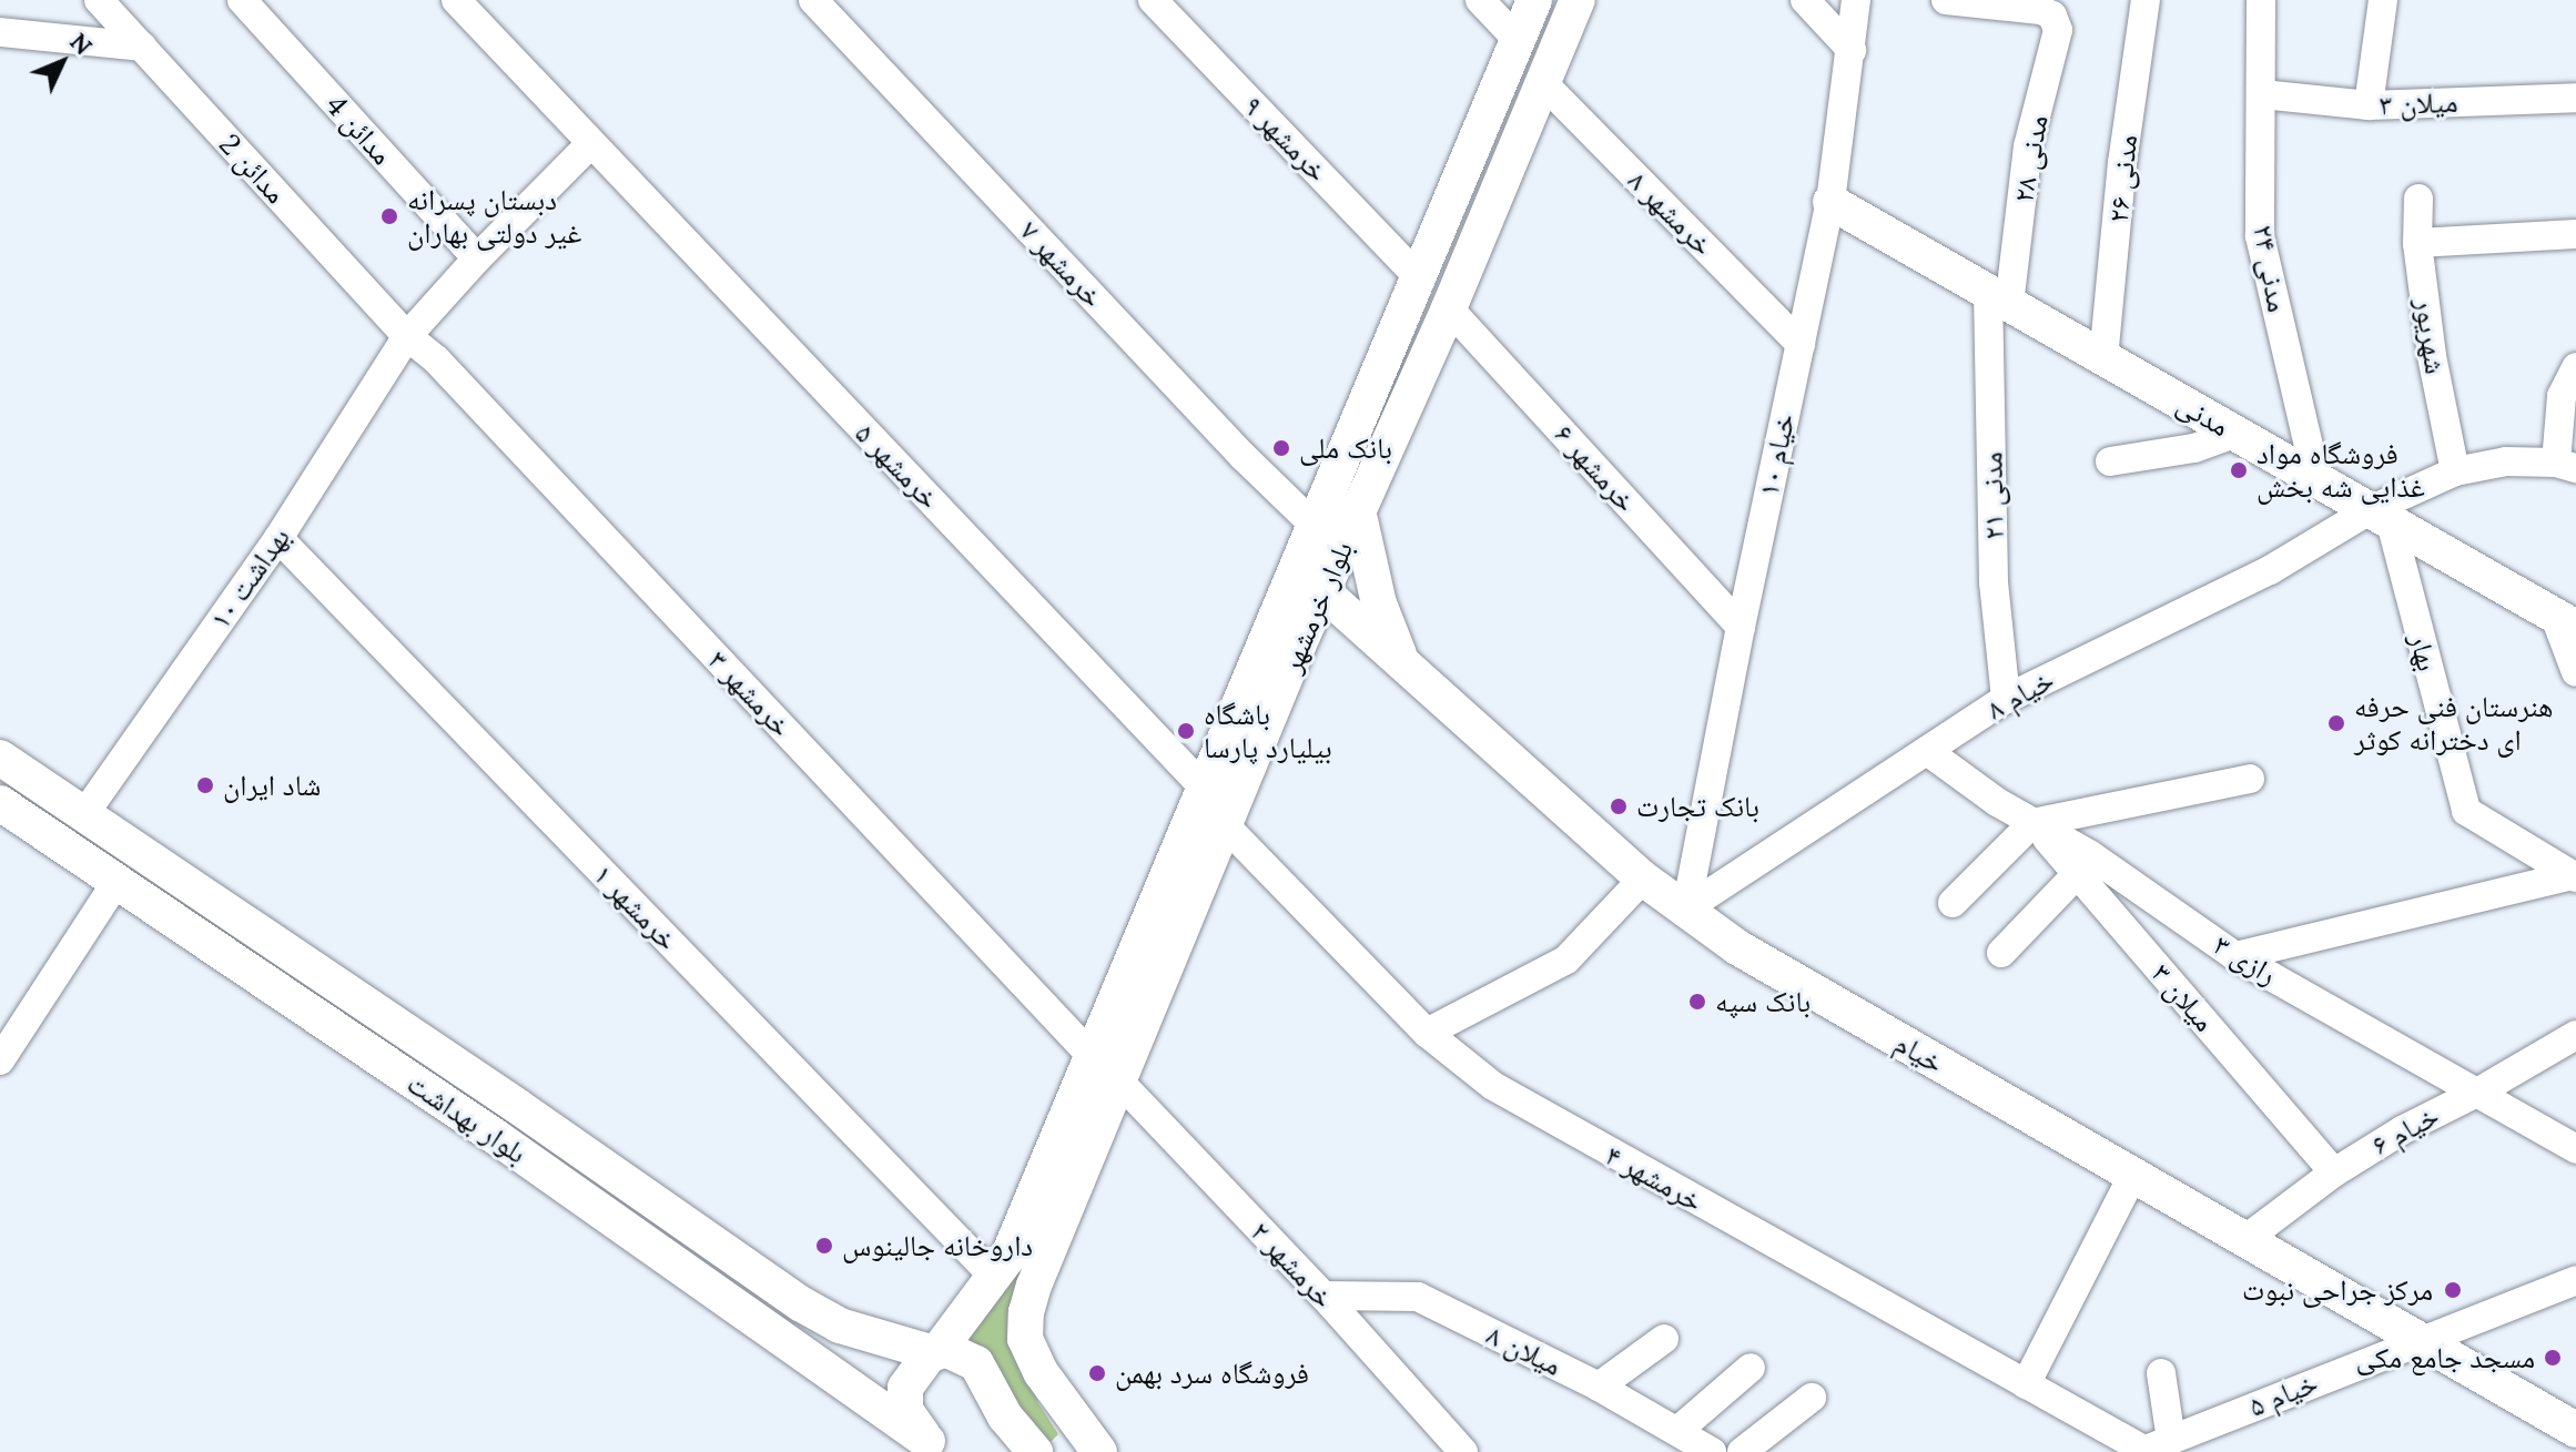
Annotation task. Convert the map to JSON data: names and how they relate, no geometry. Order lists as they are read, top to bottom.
{
  "streets": {
    "main road": [
      "مدنی",
      "بلوار خرمشهر",
      "خیام",
      "بلوار بهداشت"
    ],
    "street": [
      "میلان ۳",
      "مدائن 4",
      "خرمشهر ۹",
      "مدنی ۲۸",
      "مدائن 2",
      "مدنی ۲۶",
      "خرمشهر ۸",
      "خرمشهر ۷",
      "مدنی ۲۴",
      "شهریور",
      "خیام ۱۰",
      "خرمشهر ۵",
      "خرمشهر ۶",
      "مدنی ۲۱",
      "بهداشت ۱۰",
      "بهار",
      "خرمشهر ۳",
      "خیام ۸",
      "خرمشهر ۱",
      "رازی ۳",
      "خیام ۶",
      "خرمشهر ۴",
      "خرمشهر ۲",
      "میلان ۸",
      "خیام ۵"
    ]
  },
  "crossings": [
    ["میلان ۳", "مدنی ۲۴"],
    ["میلان ۳", "رازی ۳"],
    ["میلان ۳", "خیام ۶"],
    ["مدائن 4", "بهداشت ۱۰"],
    ["خرمشهر ۹", "بلوار خرمشهر"],
    ["مدنی ۲۸", "مدنی"],
    ["مدنی ۲۸", "مدنی ۲۱"],
    ["مدائن 2", "بهداشت ۱۰"],
    ["مدائن 2", "خرمشهر ۳"],
    ["مدنی ۲۶", "مدنی"],
    ["خرمشهر ۸", "خیام ۱۰"],
    ["خرمشهر ۸", "بلوار خرمشهر"],
    ["خرمشهر ۷", "بلوار خرمشهر"],
    ["مدنی ۲۴", "مدنی"],
    ["شهریور", "خیام ۸"],
    ["مدنی", "خیام ۱۰"],
    ["مدنی", "مدنی ۲۱"],
    ["مدنی", "بهار"],
    ["مدنی", "خیام ۸"],
    ["خیام ۱۰", "خرمشهر ۶"],
    ["خیام ۱۰", "خیام ۸"],
    ["خیام ۱۰", "خیام"],
    ["خرمشهر ۵", "بهداشت ۱۰"],
    ["خرمشهر ۵", "بلوار خرمشهر"],
    ["خرمشهر ۶", "بلوار خرمشهر"],
    ["مدنی ۲۱", "خیام ۸"],
    ["بهداشت ۱۰", "خرمشهر ۳"],
    ["بهداشت ۱۰", "خرمشهر ۱"],
    ["بهداشت ۱۰", "بلوار بهداشت"],
    ["بلوار خرمشهر", "خرمشهر ۳"],
    ["بلوار خرمشهر", "خرمشهر ۱"],
    ["بلوار خرمشهر", "خیام"],
    ["بلوار خرمشهر", "بلوار بهداشت"],
    ["بلوار خرمشهر", "خرمشهر ۴"],
    ["بلوار خرمشهر", "خرمشهر ۲"],
    ["بهار", "خیام ۸"],
    ["خیام ۸", "خیام"],
    ["رازی ۳", "خیام ۶"],
    ["خیام", "خیام ۶"],
    ["خیام", "خیام ۵"],
    ["خرمشهر ۴", "خیام ۵"],
    ["خرمشهر ۲", "میلان ۸"]
  ],
  "places": [
    "دبستان پسرانه غیر دولتی بهاران",
    "بانک ملی",
    "فروشگاه مواد غذایی شه بخش",
    "هنرستان فنی حرفه ای دخترانه کوثر",
    "باشگاه بیلیارد پارسا",
    "شاد ایران",
    "بانک تجارت",
    "بانک سپه",
    "داروخانه جالینوس",
    "مرکز جراحی نبوت",
    "مسجد جامع مکی",
    "فروشگاه سرد بهمن"
  ],
  "north": "top right"
}
